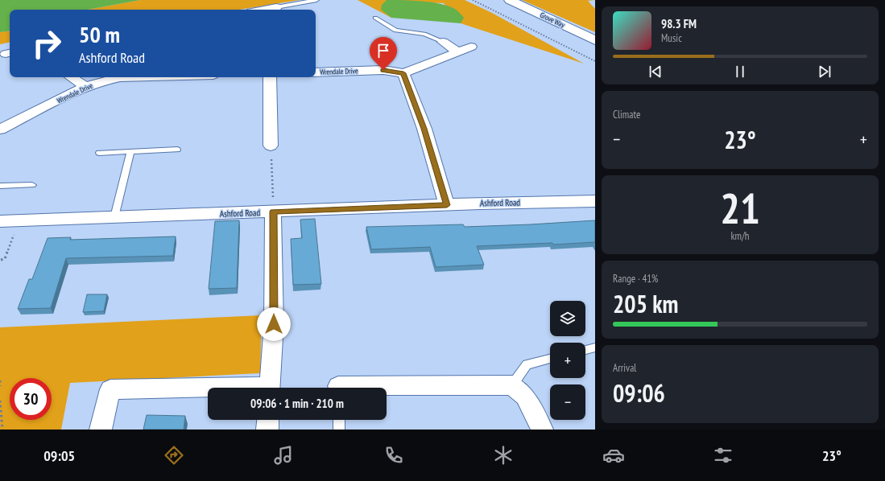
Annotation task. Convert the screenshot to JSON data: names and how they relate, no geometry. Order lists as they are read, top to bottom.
{
  "streets": {
    "highway": ["Grove Way"],
    "street": ["Wrendale Drive", "Ashford Road"]
  },
  "page": {
    "turn": ["50 m", "Ashford Road"],
    "song": ["98.3 FM", "Music"],
    "tile": [
      "Climate",
      ["21", "km/h"],
      ["Range · 41%", "205 km"],
      ["Arrival", "09:06"]
    ],
    "heat": ["−", "23°", "+"],
    "map_buttons": ["+", "−"],
    "limit": "30",
    "trip": "09:06 · 1 min · 210 m",
    "tabs": ["09:05", "23°"]
  }
}
